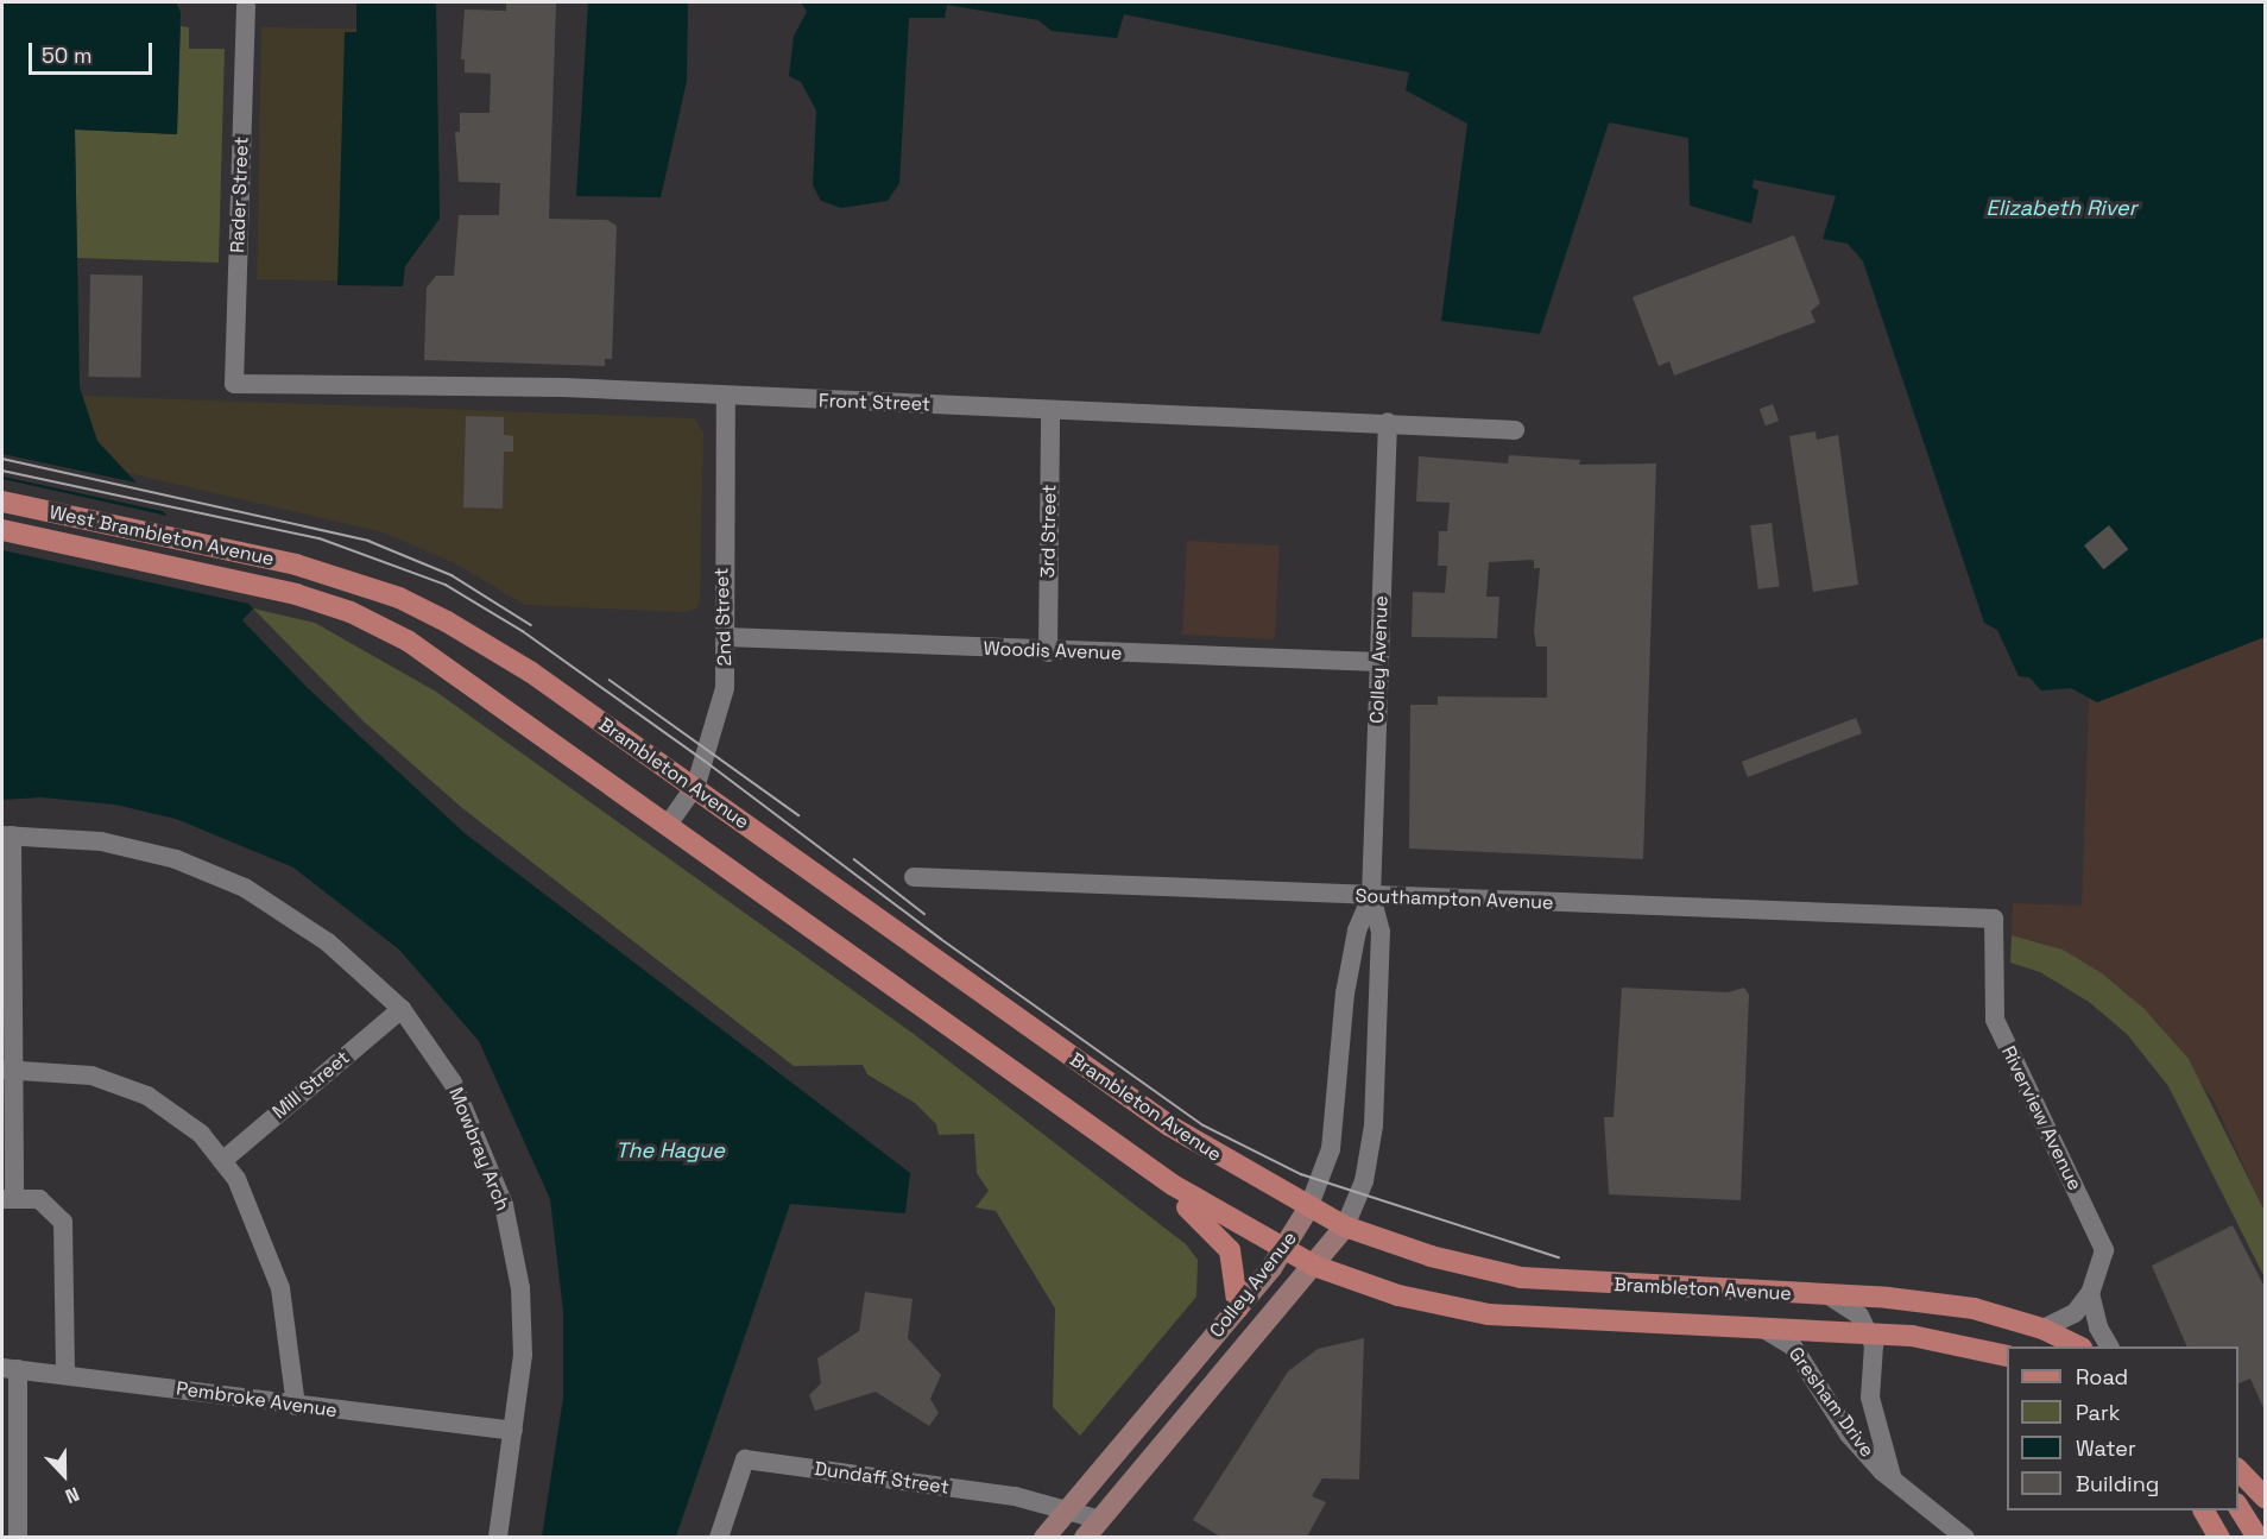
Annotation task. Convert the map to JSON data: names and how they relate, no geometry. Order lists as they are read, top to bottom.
{
  "streets": {
    "main road": ["West Brambleton Avenue", "Colley Avenue", "Brambleton Avenue"],
    "street": [
      "Rader Street",
      "Front Street",
      "3rd Street",
      "2nd Street",
      "Woodis Avenue",
      "Southampton Avenue",
      "Mill Street",
      "Riverview Avenue",
      "Mowbray Arch",
      "Pembroke Avenue",
      "Gresham Drive",
      "Dundaff Street"
    ]
  },
  "crossings": [
    ["Rader Street", "Front Street"],
    ["Front Street", "3rd Street"],
    ["Front Street", "2nd Street"],
    ["Front Street", "Colley Avenue"],
    ["3rd Street", "Woodis Avenue"],
    ["West Brambleton Avenue", "Brambleton Avenue"],
    ["2nd Street", "Woodis Avenue"],
    ["2nd Street", "Brambleton Avenue"],
    ["Woodis Avenue", "Colley Avenue"],
    ["Colley Avenue", "Brambleton Avenue"],
    ["Colley Avenue", "Southampton Avenue"],
    ["Colley Avenue", "Dundaff Street"],
    ["Brambleton Avenue", "Riverview Avenue"],
    ["Brambleton Avenue", "Gresham Drive"],
    ["Southampton Avenue", "Riverview Avenue"],
    ["Mill Street", "Mowbray Arch"],
    ["Mowbray Arch", "Pembroke Avenue"]
  ],
  "water": ["Elizabeth River", "The Hague"],
  "legend": [
    "Road",
    "Park",
    "Water",
    "Building"
  ],
  "scale_bar": "50 m",
  "north": "bottom"
}
